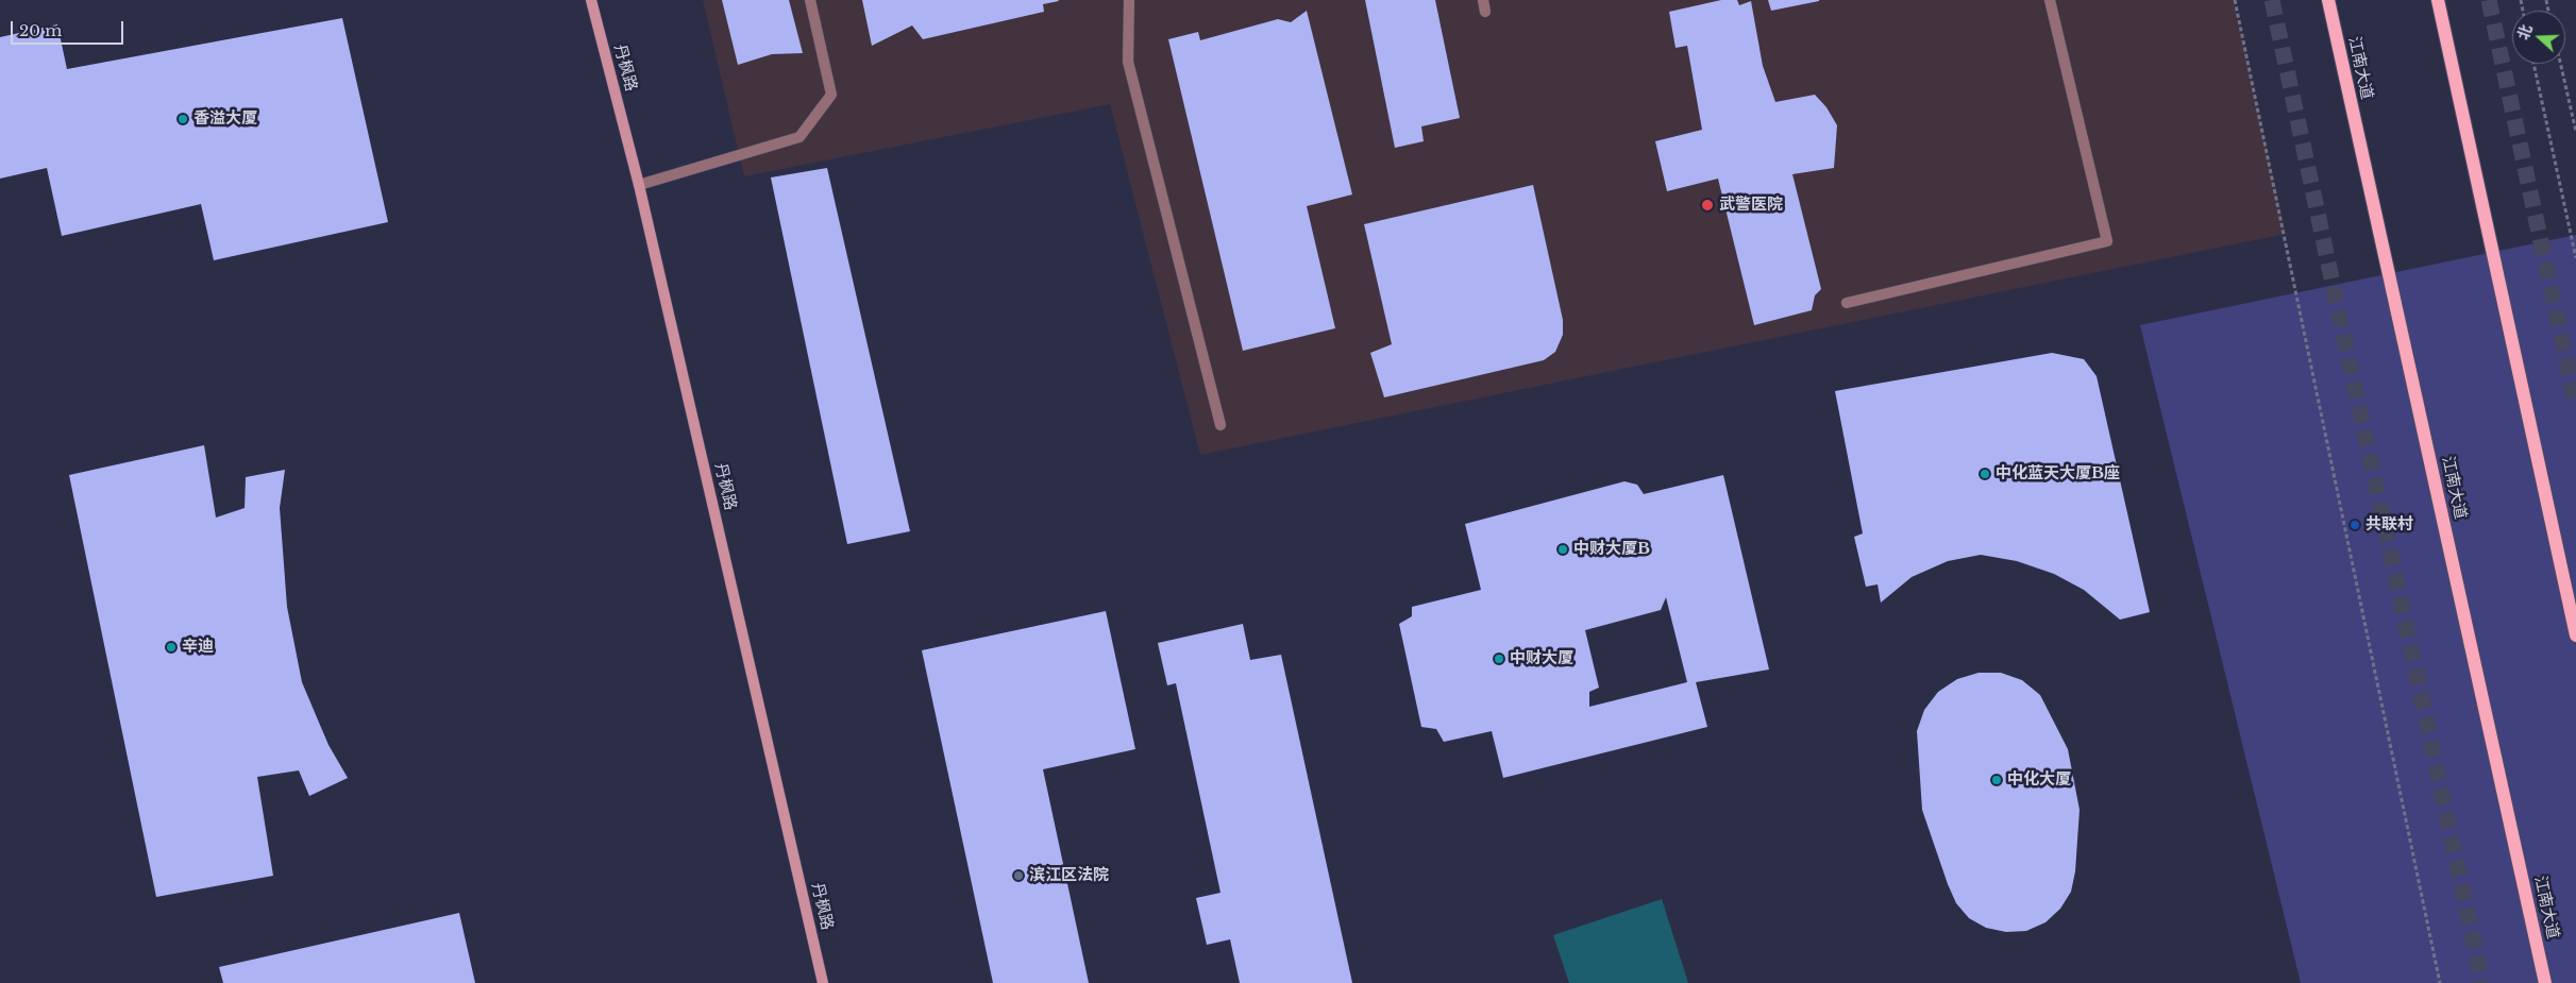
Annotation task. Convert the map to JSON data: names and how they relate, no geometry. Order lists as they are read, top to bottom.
{
  "streets": {
    "main road": ["江南大道"],
    "street": ["丹枫路"]
  },
  "places": [
    "香溢大厦",
    "武警医院",
    "中化蓝天大厦B座",
    "共联村",
    "中财大厦B",
    "辛迪",
    "中财大厦",
    "中化大厦",
    "滨江区法院"
  ],
  "scale_bar": "20 m",
  "north": "left"
}
